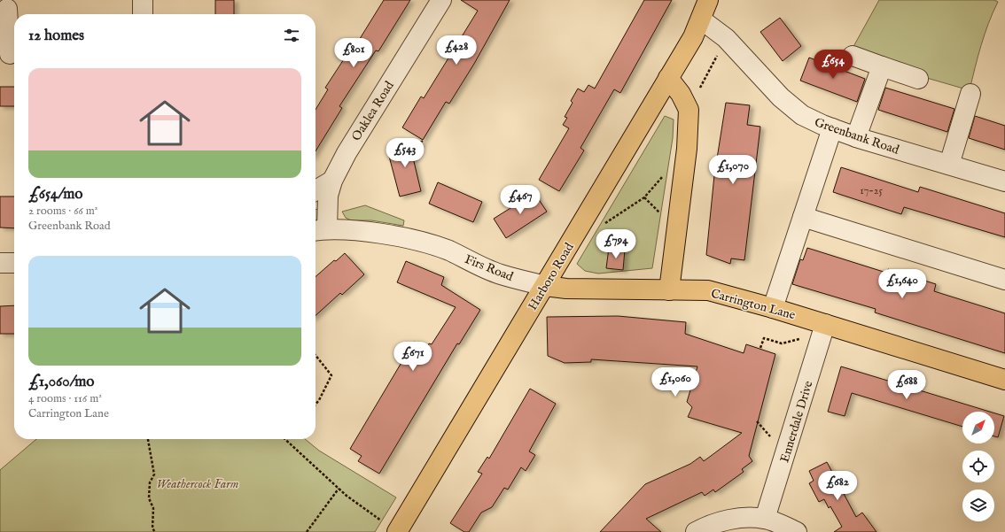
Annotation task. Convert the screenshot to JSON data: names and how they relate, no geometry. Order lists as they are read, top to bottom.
{
  "streets": {
    "main road": ["Firs Road", "Harboro Road", "Carrington Lane"],
    "street": ["Oaklea Road", "Greenbank Road", "Ennerdale Drive"]
  },
  "crossings": [
    ["Oaklea Road", "Firs Road"],
    ["Greenbank Road", "Harboro Road"],
    ["Firs Road", "Harboro Road"],
    ["Firs Road", "Carrington Lane"],
    ["Carrington Lane", "Ennerdale Drive"]
  ],
  "parks": ["Weathercock Farm"],
  "house_numbers": ["17-25"],
  "north": "top right",
  "page": {
    "heading": "12 homes",
    "price": [
      "£428",
      "£801",
      "£654",
      "£543",
      "£1,070",
      "£467",
      "£794",
      "£1,640",
      "£671",
      "£1,060",
      "£688",
      "£682"
    ],
    "list": [
      {
        "name": "£654/mo",
        "note": "2 rooms · 66 m² · Greenbank Road"
      },
      {
        "name": "£1,060/mo",
        "note": "4 rooms · 116 m² · Carrington Lane"
      }
    ]
  }
}
